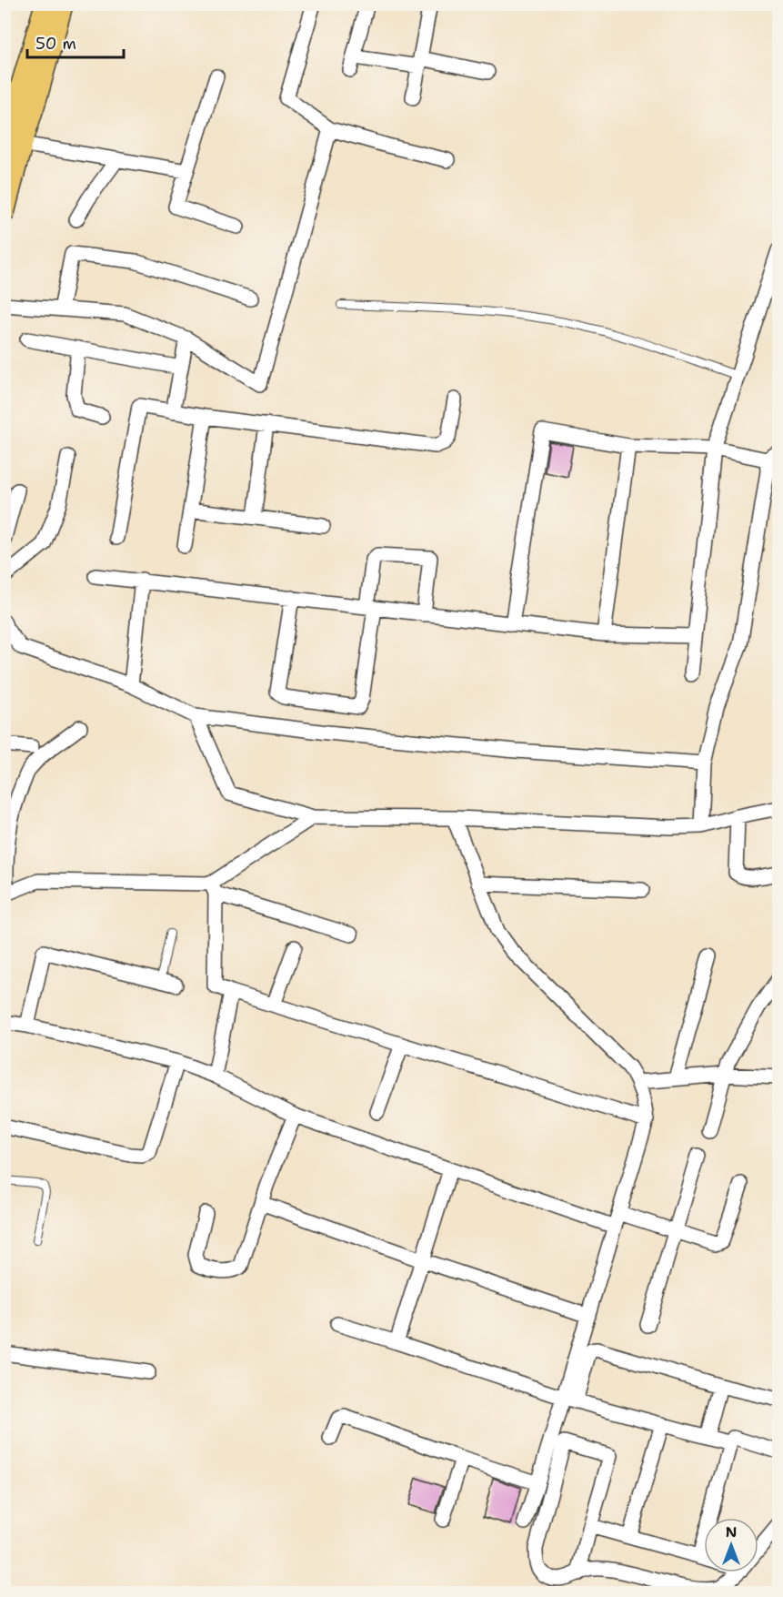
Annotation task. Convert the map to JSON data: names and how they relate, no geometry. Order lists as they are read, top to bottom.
{
  "scale_bar": "50 m",
  "north": "top"
}
